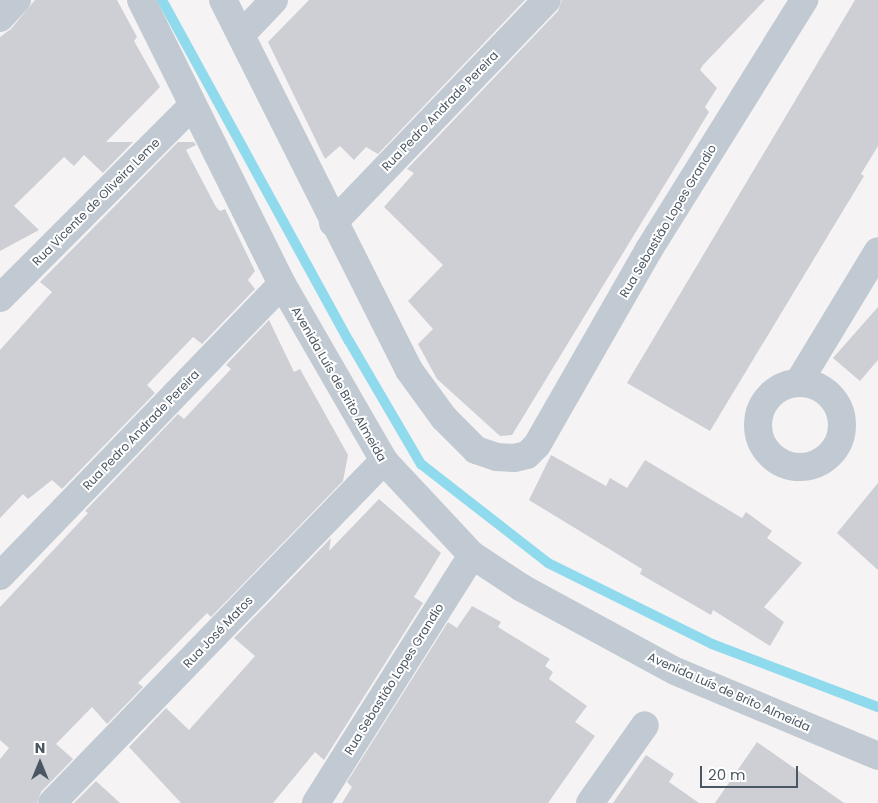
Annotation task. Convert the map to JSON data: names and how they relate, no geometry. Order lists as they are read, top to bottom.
{
  "streets": {
    "street": [
      "Rua Pedro Andrade Pereira",
      "Rua Vicente de Oliveira Leme",
      "Rua Sebastião Lopes Grandio",
      "Avenida Luís de Brito Almeida",
      "Rua José Matos"
    ]
  },
  "crossings": [
    ["Rua Pedro Andrade Pereira", "Rua Sebastião Lopes Grandio"],
    ["Rua Pedro Andrade Pereira", "Avenida Luís de Brito Almeida"],
    ["Rua Vicente de Oliveira Leme", "Avenida Luís de Brito Almeida"],
    ["Rua Sebastião Lopes Grandio", "Avenida Luís de Brito Almeida"],
    ["Avenida Luís de Brito Almeida", "Rua José Matos"]
  ],
  "scale_bar": "20 m",
  "north": "top"
}
